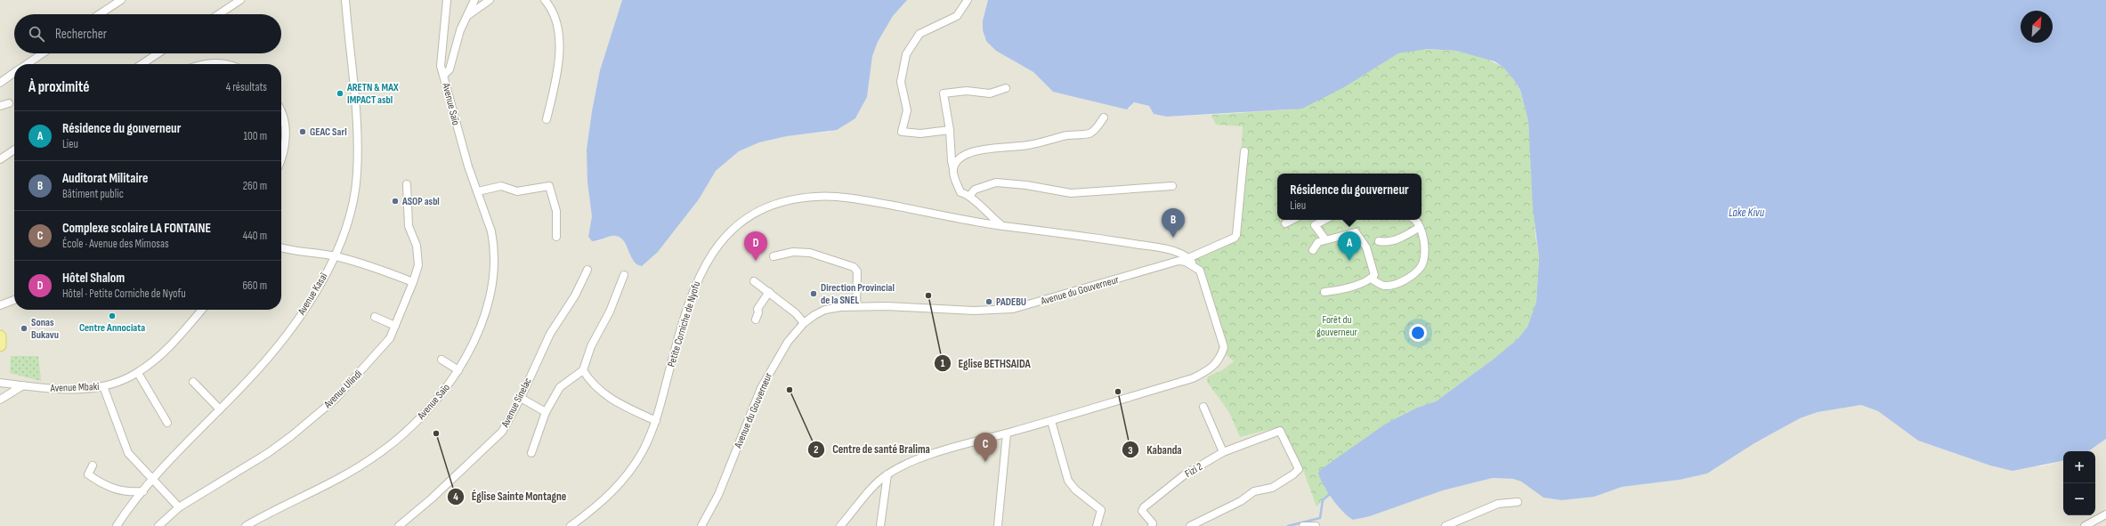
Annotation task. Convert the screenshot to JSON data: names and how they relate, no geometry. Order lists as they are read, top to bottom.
{
  "streets": {
    "street": [
      "Avenue Saïo",
      "Avenue du Gouverneur",
      "Avenue Kasaï",
      "Petite Corniche de Nyofu",
      "Avenue Mbaki",
      "Avenue Ulindi",
      "Avenue Sinelac",
      "Fizi 2"
    ]
  },
  "water": ["Lake Kivu"],
  "parks": ["Forêt du gouverneur"],
  "places": [
    "ARETN & MAX IMPACT asbl",
    "GEAC Sarl",
    "ASOP asbl",
    "Direction Provincial de la SNEL",
    "Eglise BETHSAIDA",
    "PADEBU",
    "Centre Annociata",
    "Sonas Bukavu",
    "Centre de santé Bralima",
    "Kabanda",
    "Église Sainte Montagne"
  ],
  "north": "top right",
  "page": {
    "search": "Rechercher",
    "heading": ["À proximité", "4 résultats"],
    "list": [
      {
        "mark": "A",
        "name": "Résidence du gouverneur",
        "note": "Lieu",
        "value": "100 m"
      },
      {
        "mark": "B",
        "name": "Auditorat Militaire",
        "note": "Bâtiment public",
        "value": "260 m"
      },
      {
        "mark": "C",
        "name": "Complexe scolaire LA FONTAINE",
        "note": "École · Avenue des Mimosas",
        "value": "440 m"
      },
      {
        "mark": "D",
        "name": "Hôtel Shalom",
        "note": "Hôtel · Petite Corniche de Nyofu",
        "value": "660 m"
      }
    ],
    "popup": ["Résidence du gouverneur", "Lieu"],
    "pins": [
      "B",
      "A",
      "D",
      "C"
    ],
    "map_buttons": ["+", "−"]
  }
}
